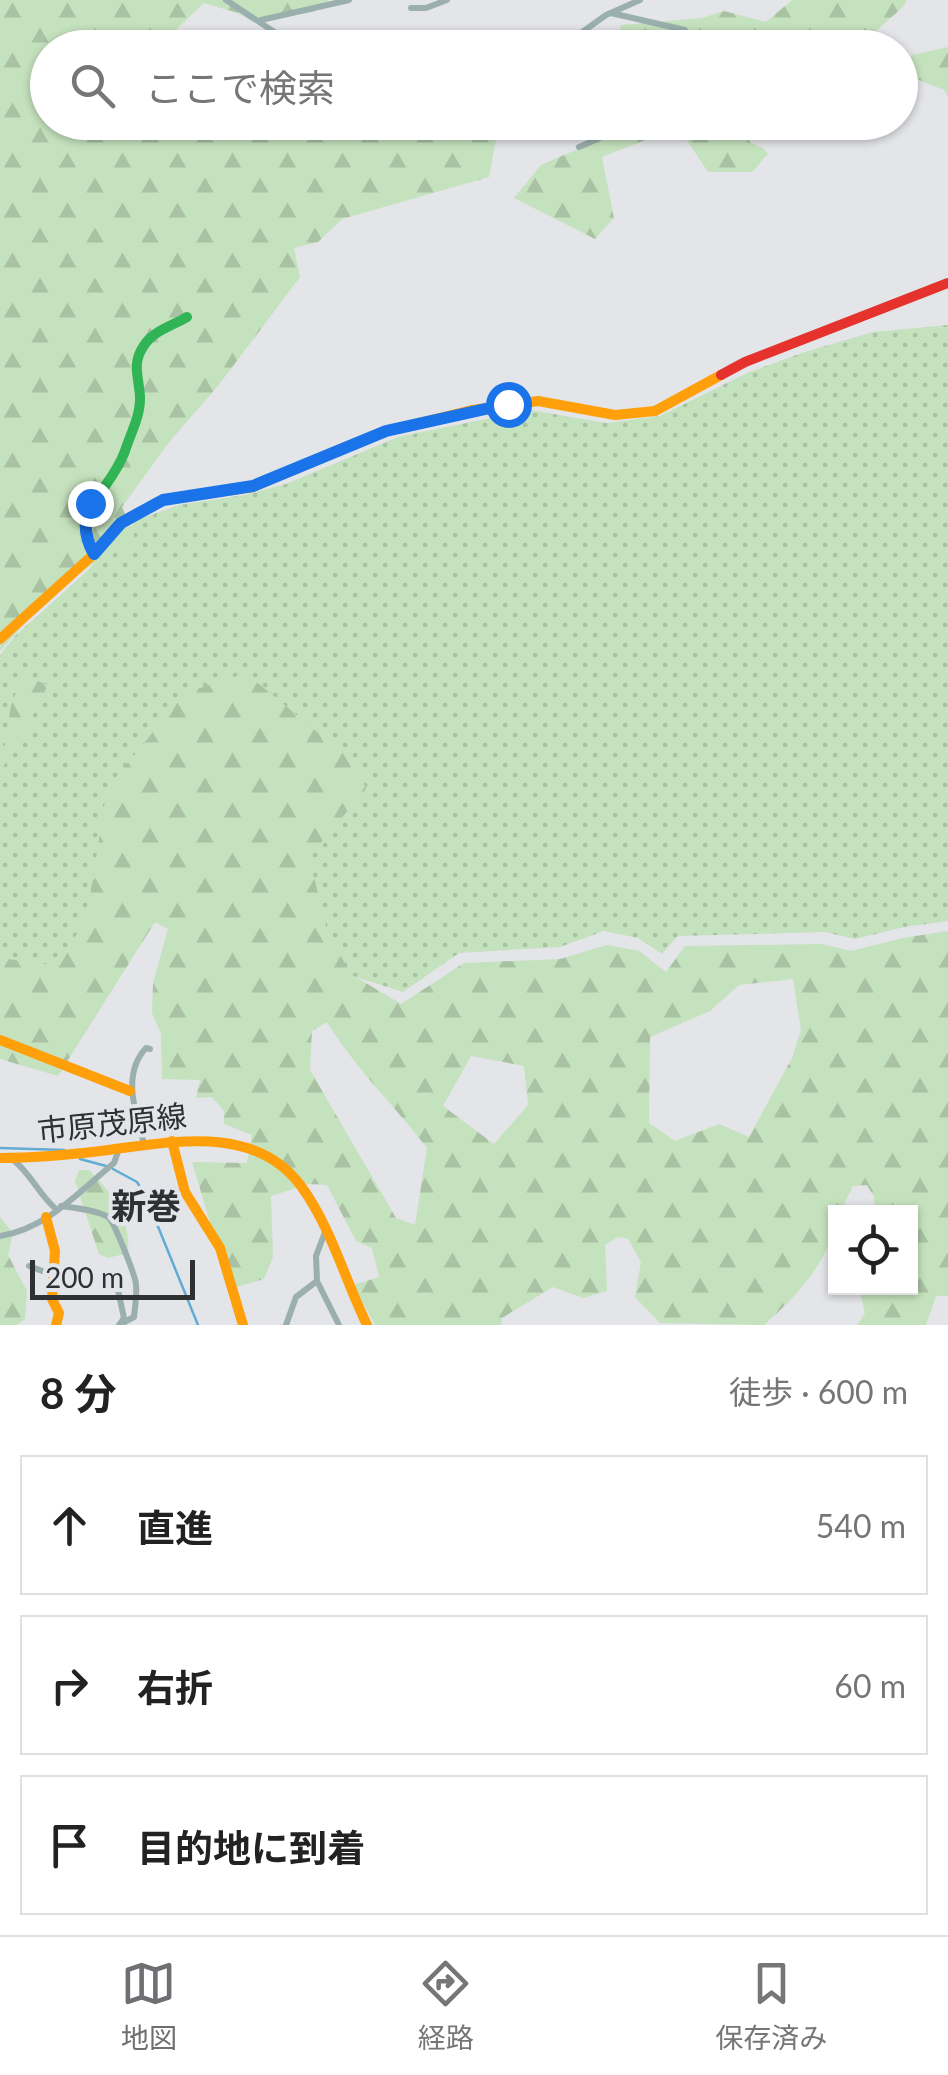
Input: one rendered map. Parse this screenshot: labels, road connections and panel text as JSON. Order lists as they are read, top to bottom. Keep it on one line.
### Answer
{"streets":{"street":["市原茂原線"]},"districts":["新巻"],"scale_bar":"200 m","page":{"search":"ここで検索","scale":"200 m","heading":["8 分","徒歩 · 600 m"],"list":[["直進","540 m"],["右折","60 m"],"目的地に到着"],"nav":["地図","経路","保存済み"]}}
